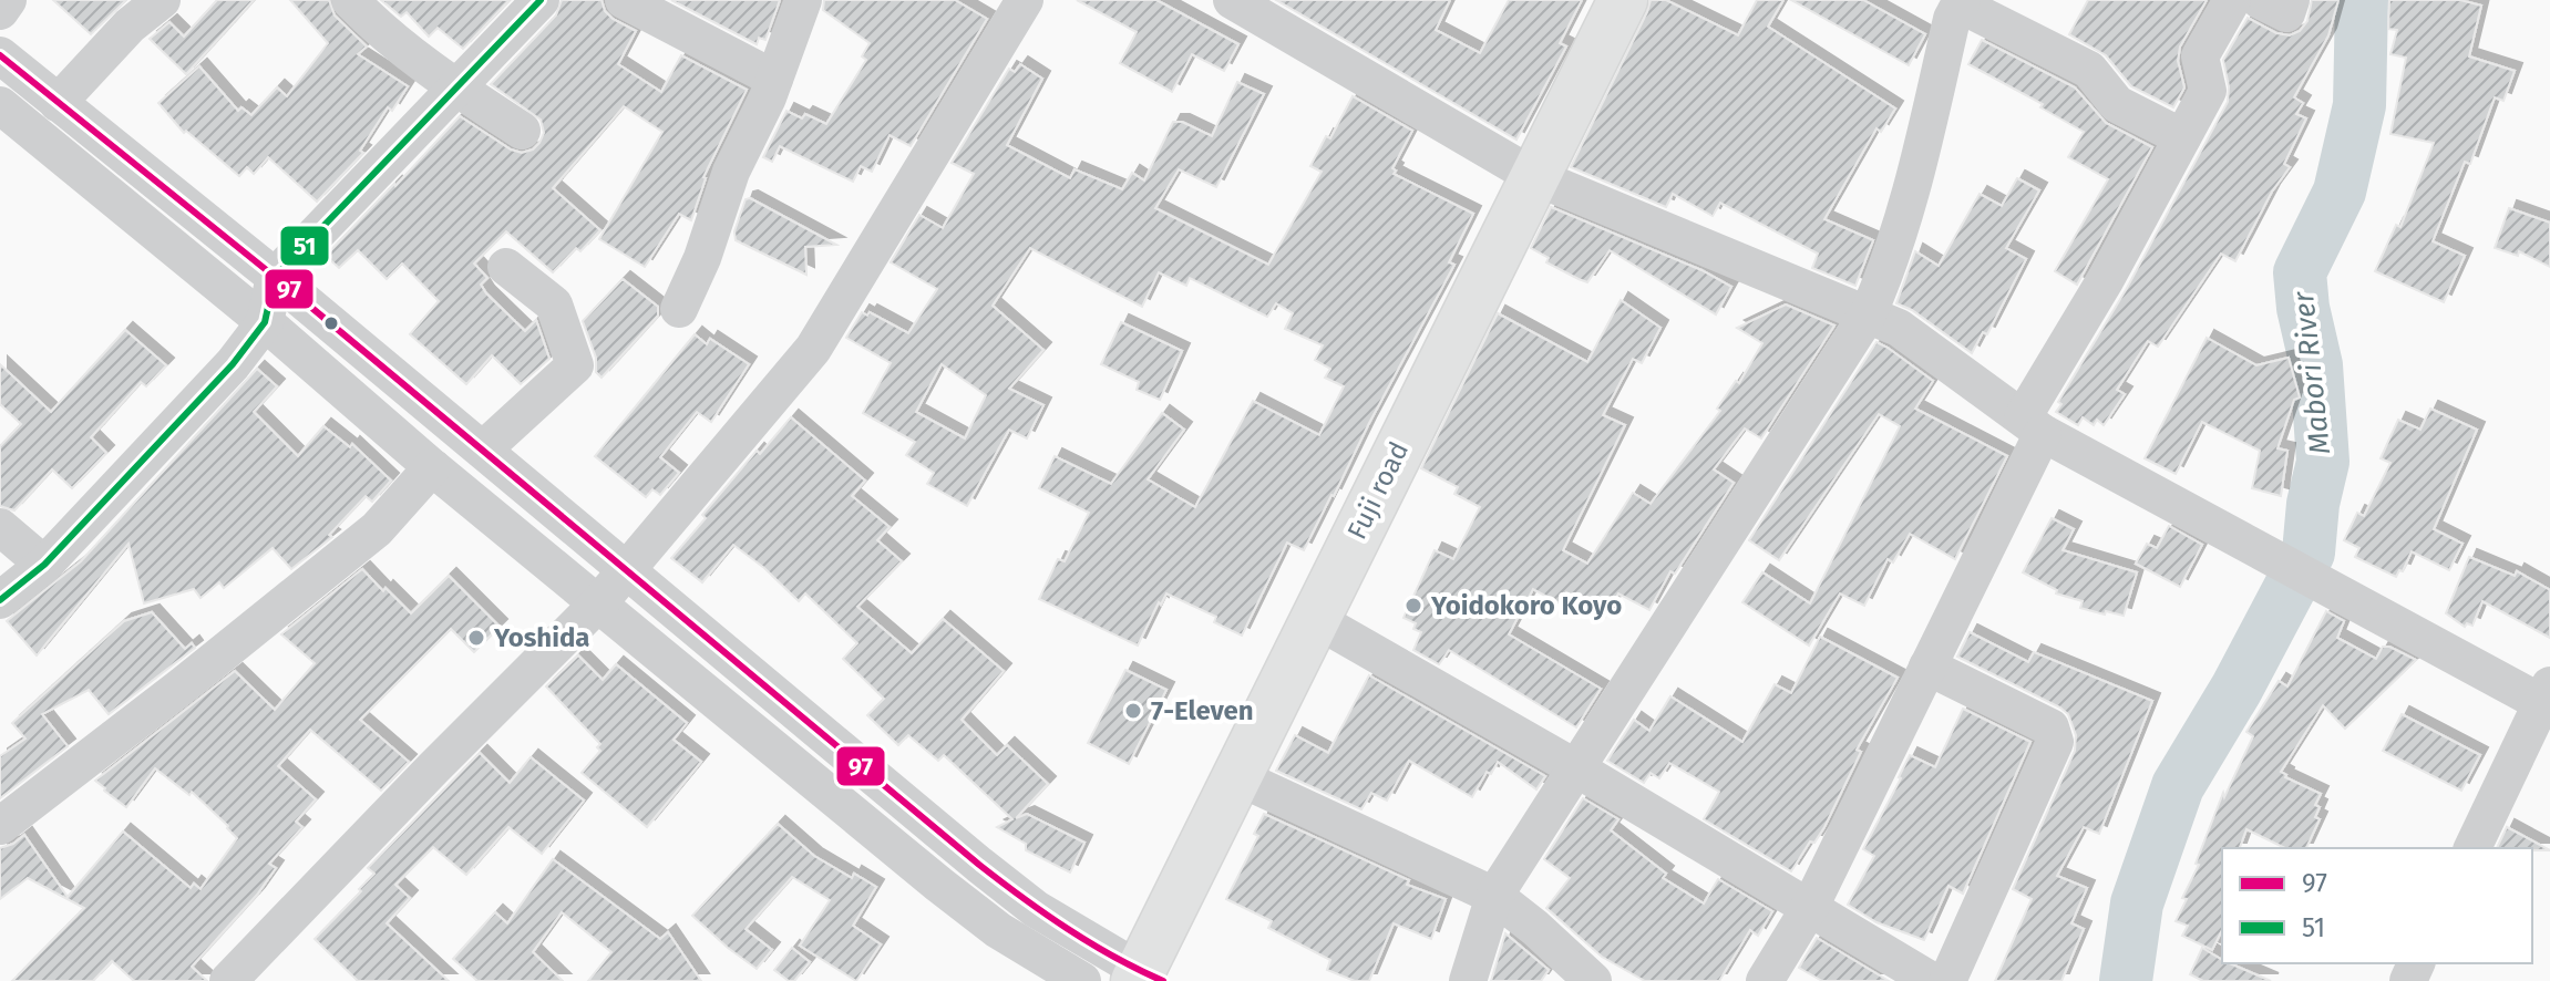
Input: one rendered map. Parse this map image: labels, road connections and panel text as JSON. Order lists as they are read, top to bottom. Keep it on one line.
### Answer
{"streets":{"highway":["Fuji road"]},"water":["Mabori River"],"places":["Yoidokoro Koyo","Yoshida","7-Eleven"],"lines":["transit line 51","transit line 97"],"legend":["97","51"]}
